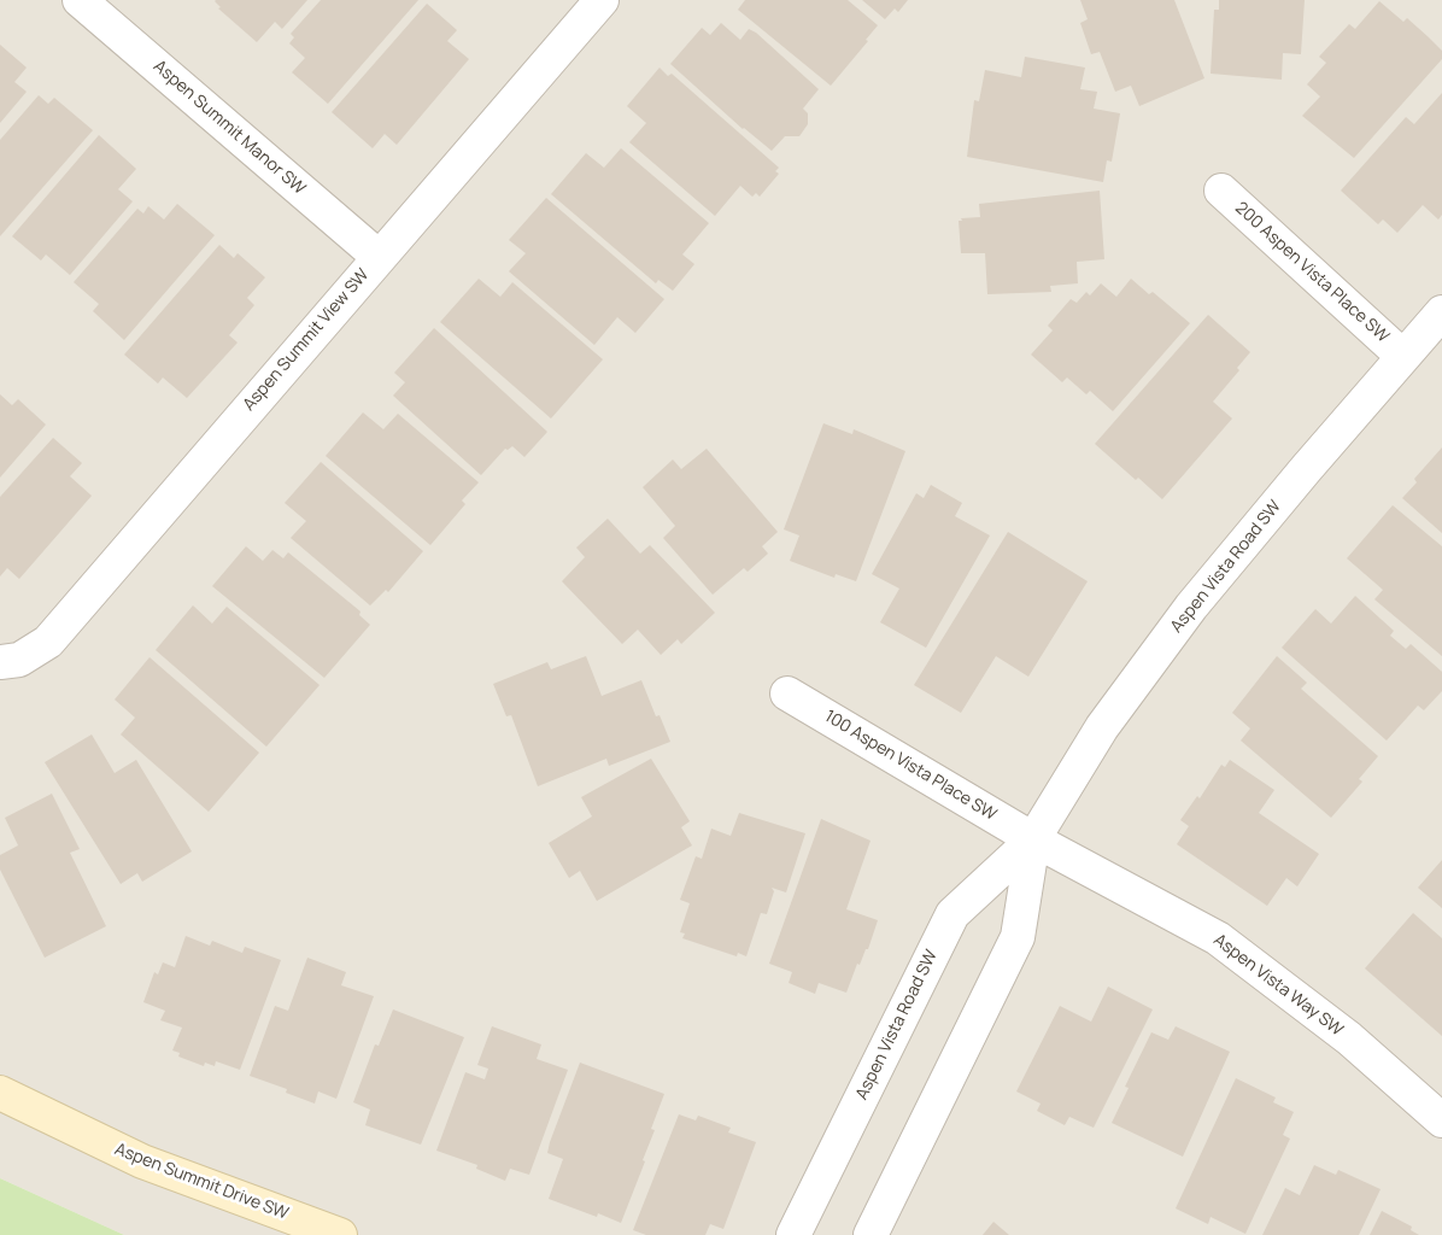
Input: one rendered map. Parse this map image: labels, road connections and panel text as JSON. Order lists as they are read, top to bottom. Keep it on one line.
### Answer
{"streets":{"street":["Aspen Summit Manor SW","200 Aspen Vista Place SW","Aspen Summit View SW","Aspen Vista Road SW","100 Aspen Vista Place SW","Aspen Vista Way SW","Aspen Summit Drive SW"]},"crossings":[["Aspen Summit Manor SW","Aspen Summit View SW"],["200 Aspen Vista Place SW","Aspen Vista Road SW"],["Aspen Vista Road SW","100 Aspen Vista Place SW"],["Aspen Vista Road SW","Aspen Vista Way SW"],["100 Aspen Vista Place SW","Aspen Vista Way SW"]]}
